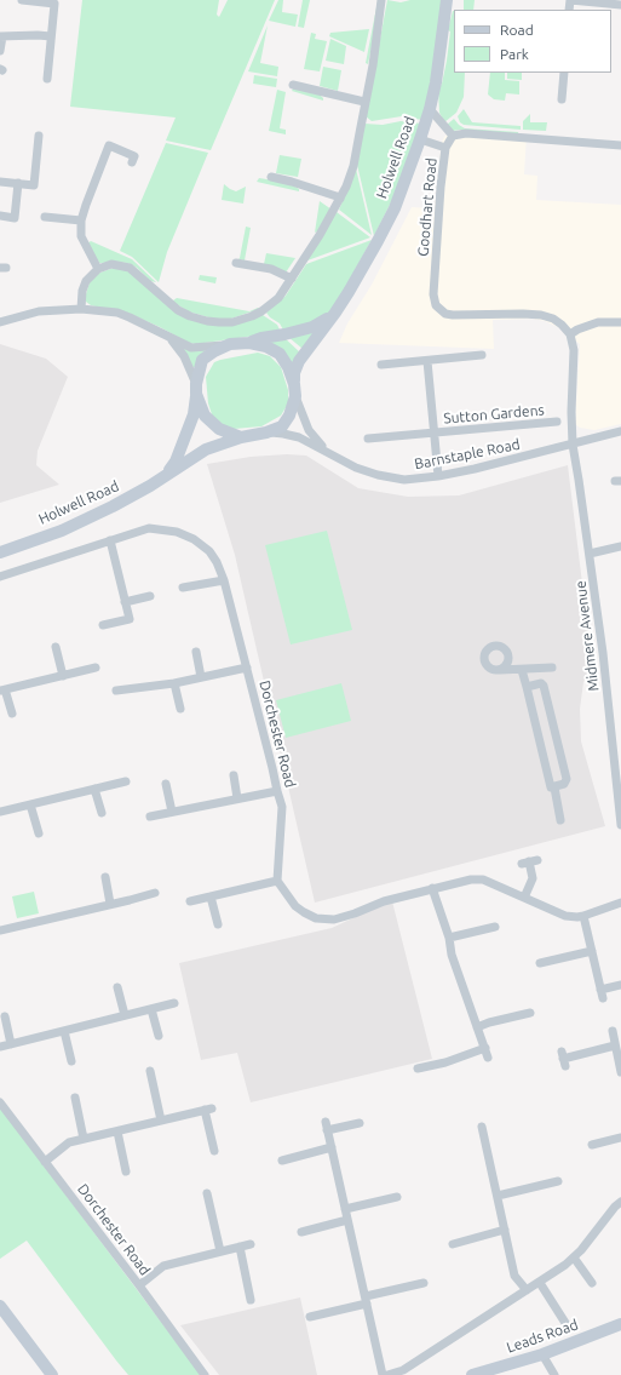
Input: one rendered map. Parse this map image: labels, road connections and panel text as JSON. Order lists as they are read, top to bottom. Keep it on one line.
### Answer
{"streets":{"street":["Holwell Road","Goodhart Road","Sutton Gardens","Barnstaple Road","Midmere Avenue","Dorchester Road","Leads Road"]},"crossings":[["Holwell Road","Barnstaple Road"],["Sutton Gardens","Barnstaple Road"],["Barnstaple Road","Midmere Avenue"]],"legend":["Road","Park"]}
